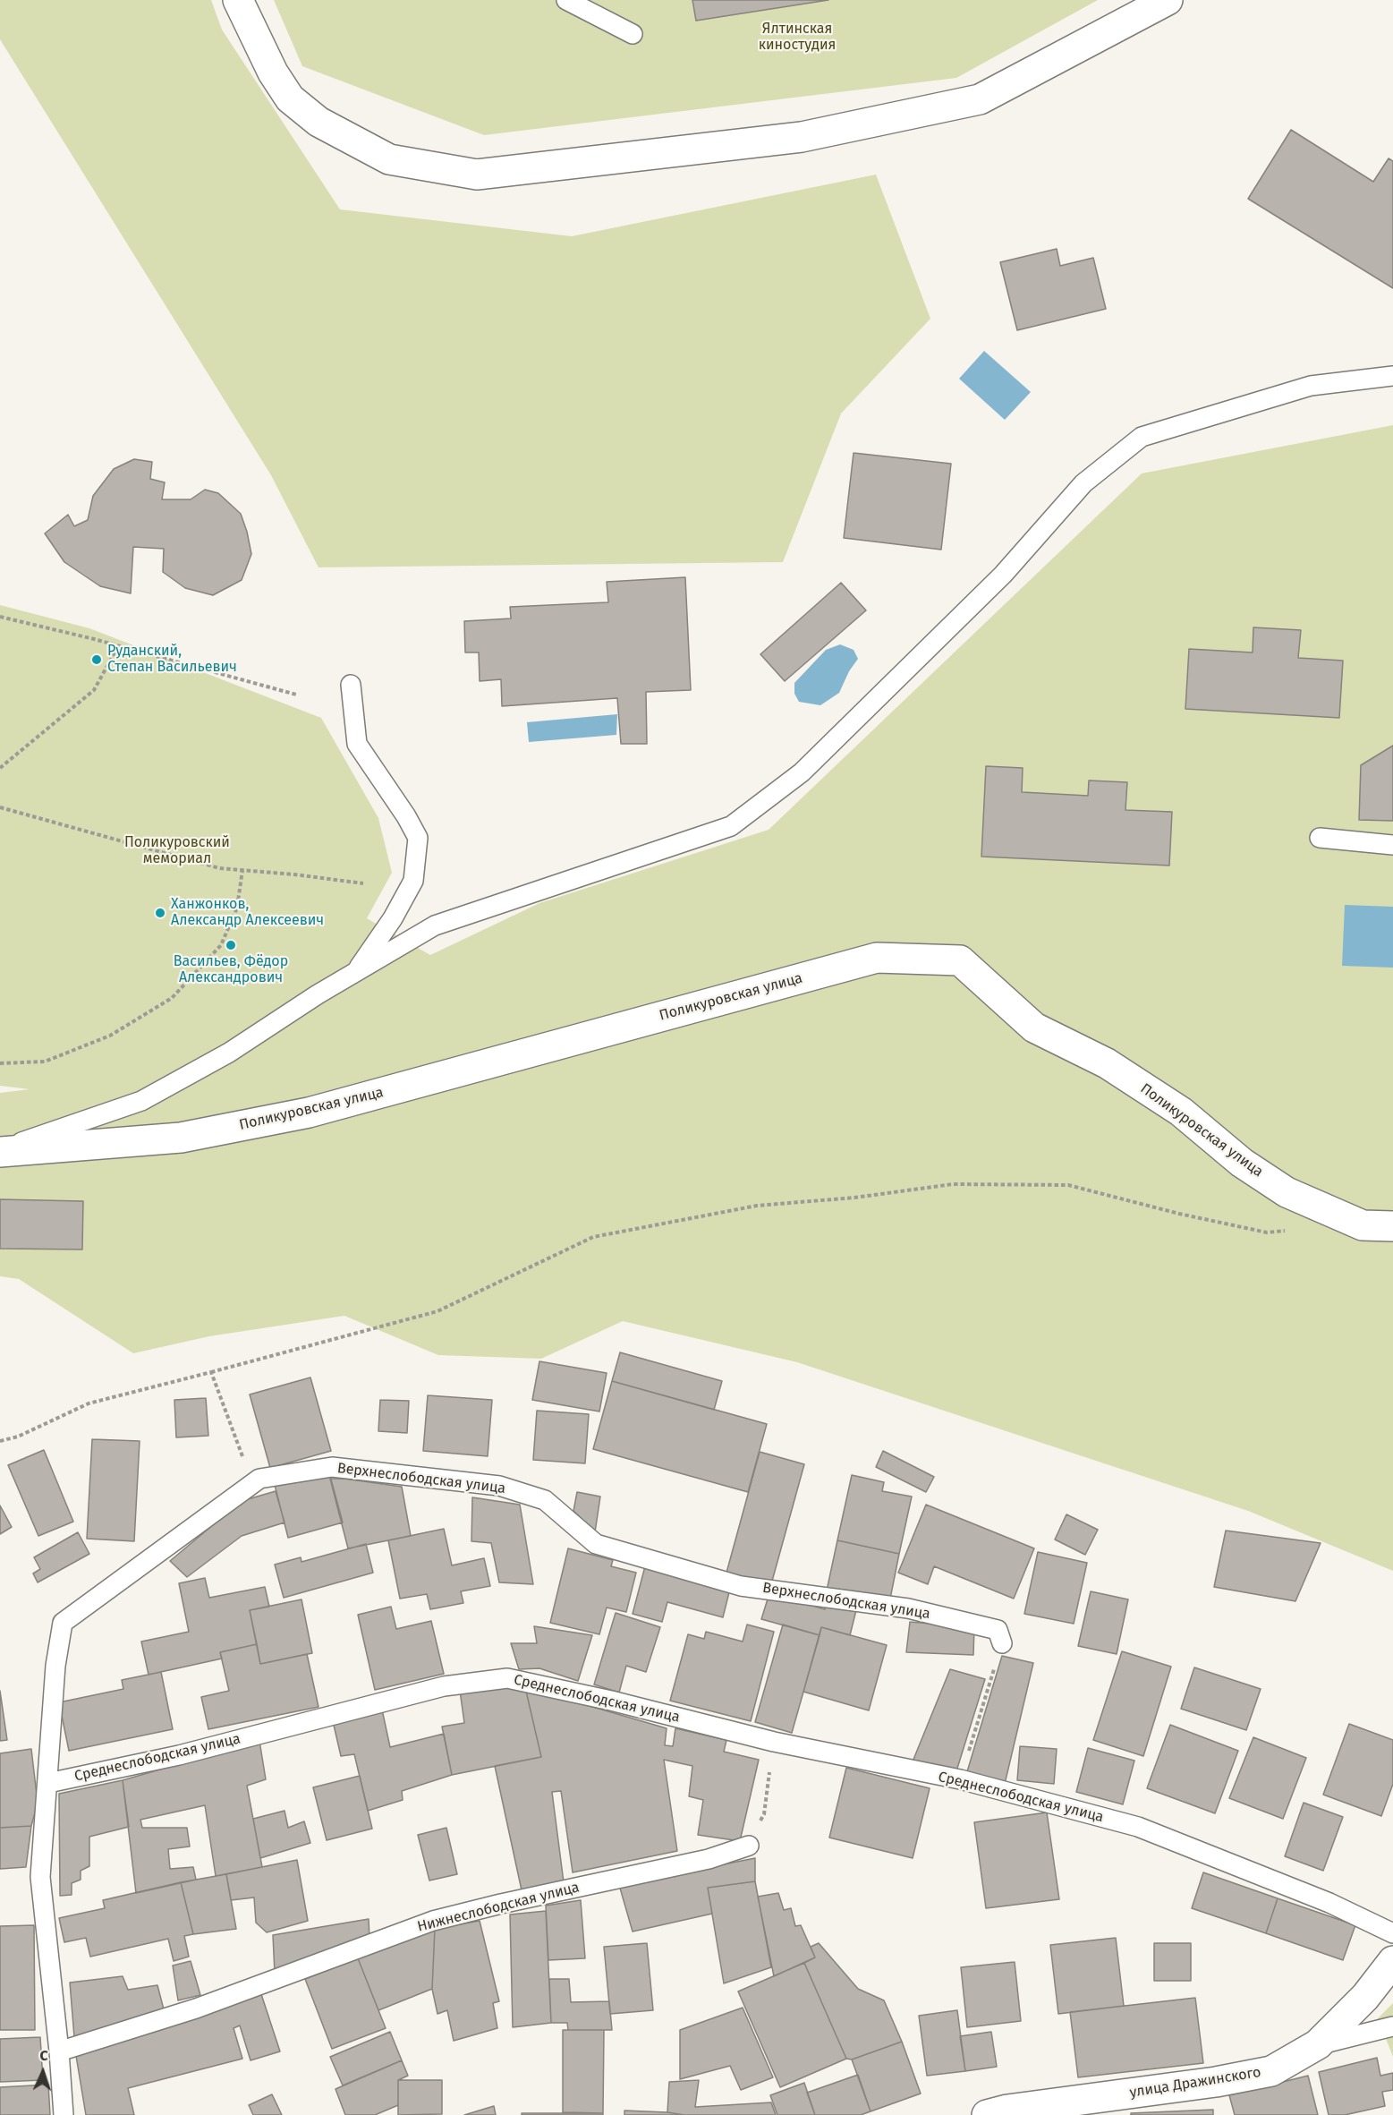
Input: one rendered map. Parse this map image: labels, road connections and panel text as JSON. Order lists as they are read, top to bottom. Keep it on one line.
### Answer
{"streets":{"street":["Поликуровская улица","улица Дражинского"],"lane":["Верхнеслободская улица","Среднеслободская улица","Нижнеслободская улица"]},"crossings":[["Верхнеслободская улица","Среднеслободская улица"]],"parks":["Ялтинская киностудия","Поликуровский мемориал"],"places":["Руданский, Степан Васильевич","Ханжонков, Александр Алексеевич","Васильев, Фёдор Александрович"],"north":"top"}
